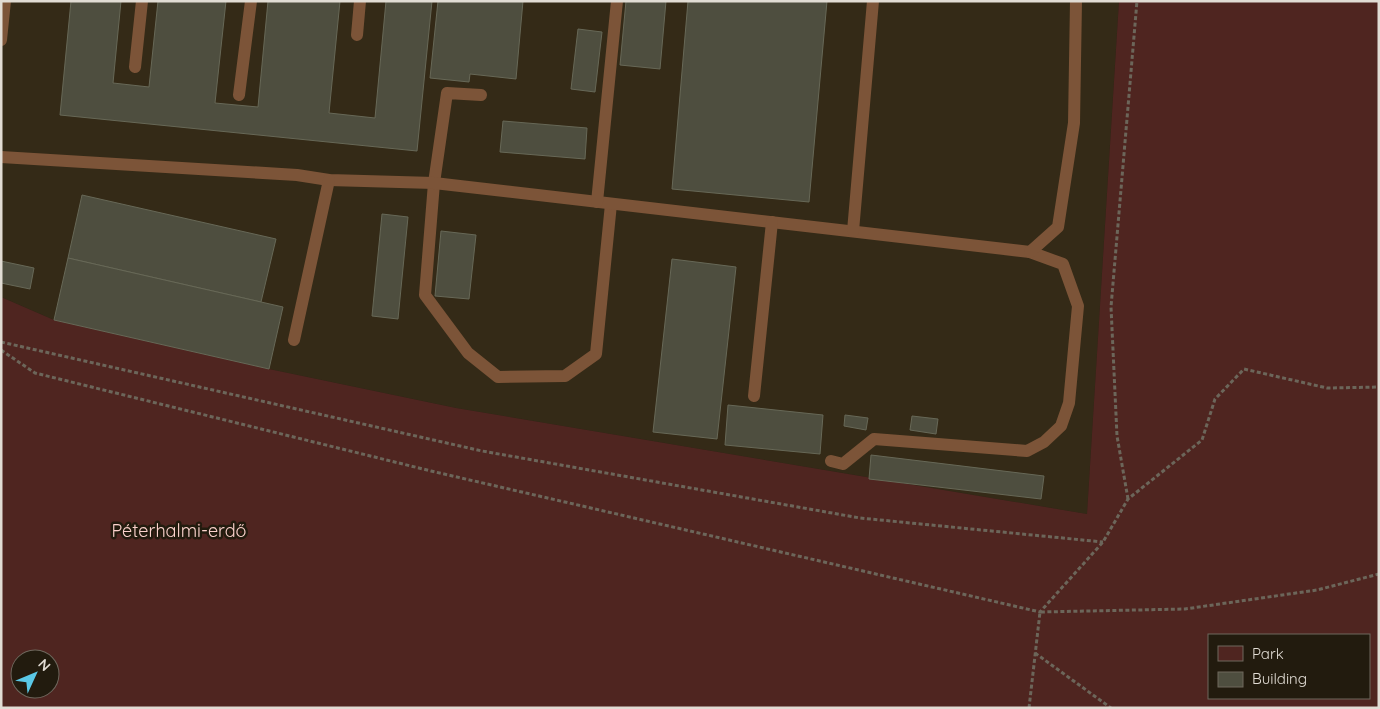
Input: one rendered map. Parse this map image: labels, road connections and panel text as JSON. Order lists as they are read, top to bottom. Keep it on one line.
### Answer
{"parks":["Péterhalmi-erdő"],"legend":["Park","Building"],"north":"top right"}
